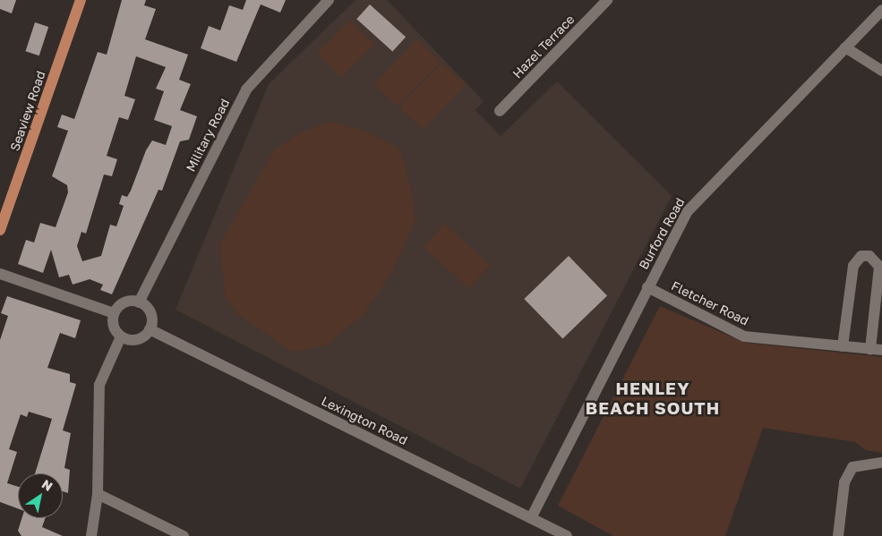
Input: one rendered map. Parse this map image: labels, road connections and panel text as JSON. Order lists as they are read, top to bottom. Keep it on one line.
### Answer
{"streets":{"main road":["Seaview Road"],"street":["Hazel Terrace","Military Road","Burford Road","Fletcher Road","Lexington Road"]},"crossings":[["Military Road","Lexington Road"],["Burford Road","Fletcher Road"],["Burford Road","Lexington Road"]],"districts":["HENLEY BEACH SOUTH"],"north":"top right"}
